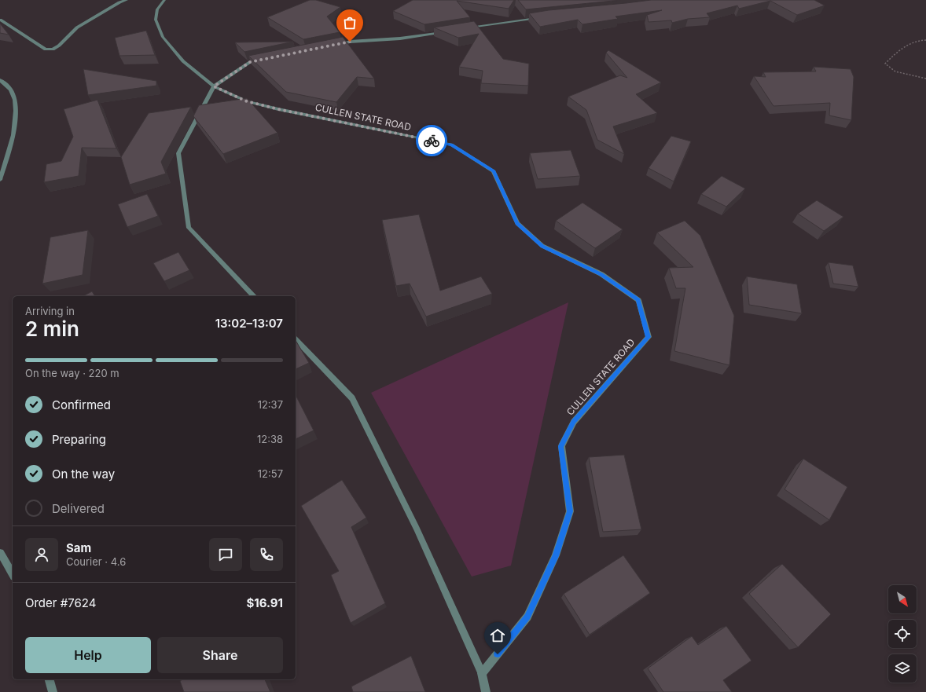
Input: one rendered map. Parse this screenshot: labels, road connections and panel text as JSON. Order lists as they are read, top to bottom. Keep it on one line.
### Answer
{"streets":{"street":["CULLEN STATE ROAD"]},"north":"bottom right","page":{"heading":["2 min","Arriving in","13:02–13:07"],"panel":["Sam","Courier · 4.6","Order #7624","$16.91"],"bar":"On the way · 220 m","list":[["Confirmed","12:37"],["Preparing","12:38"],["On the way","12:57"],"Delivered"],"buttons":["Help","Share"]}}
